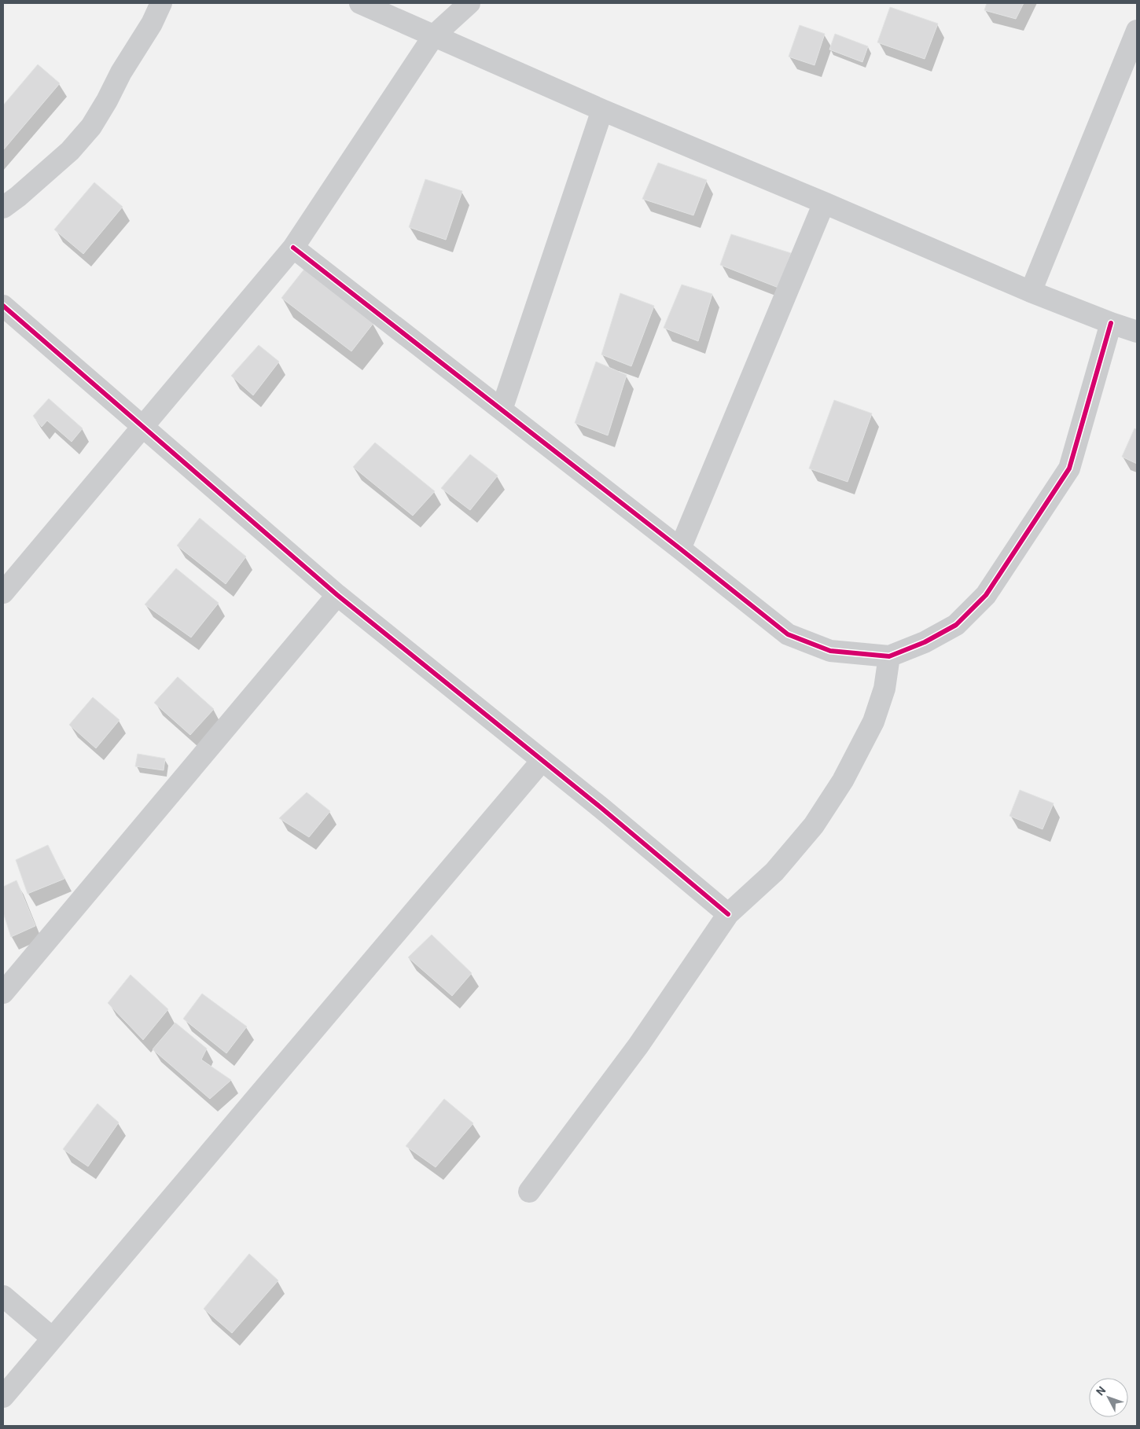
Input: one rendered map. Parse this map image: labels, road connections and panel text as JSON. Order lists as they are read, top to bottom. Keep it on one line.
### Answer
{"north":"top left"}
